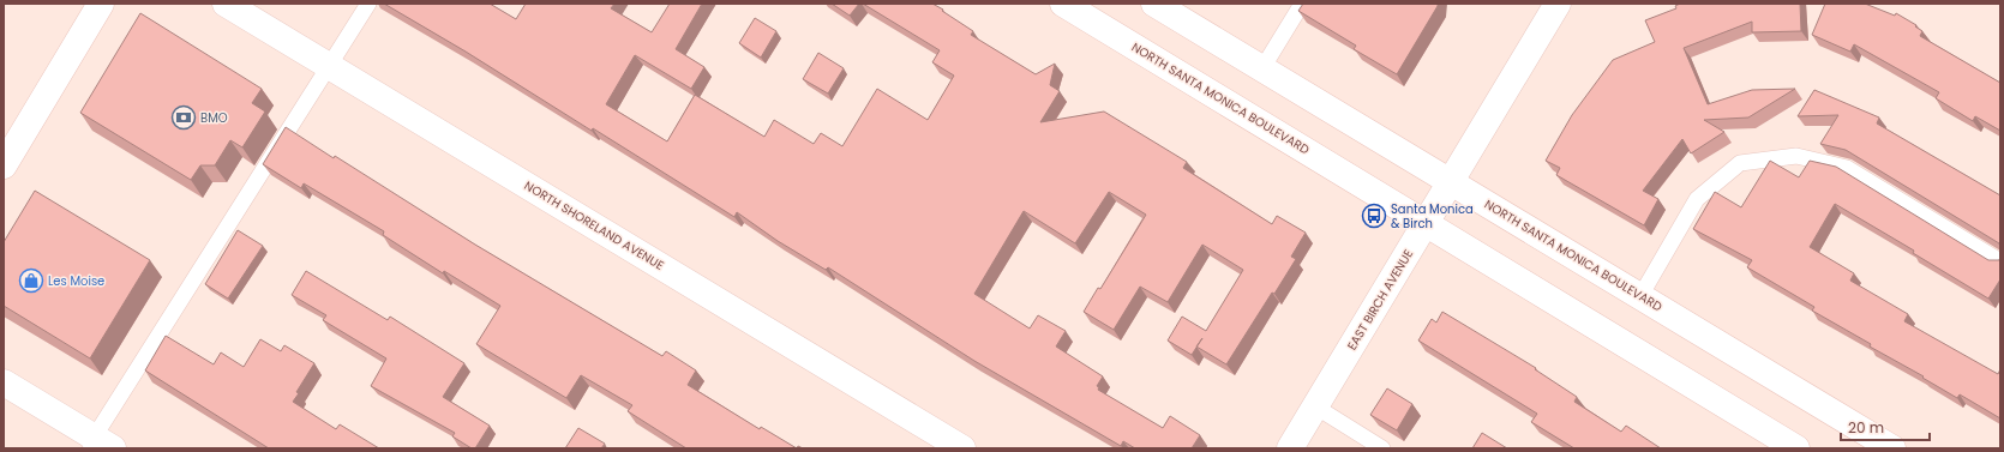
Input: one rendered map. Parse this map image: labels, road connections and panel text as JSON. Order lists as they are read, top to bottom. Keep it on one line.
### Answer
{"streets":{"street":["NORTH SANTA MONICA BOULEVARD","NORTH SHORELAND AVENUE","EAST BIRCH AVENUE"]},"crossings":[["NORTH SANTA MONICA BOULEVARD","EAST BIRCH AVENUE"]],"places":{"bank":["BMO"],"bus stop":["Santa Monica & Birch"],"shop":["Les Moise"]},"scale_bar":"20 m"}
